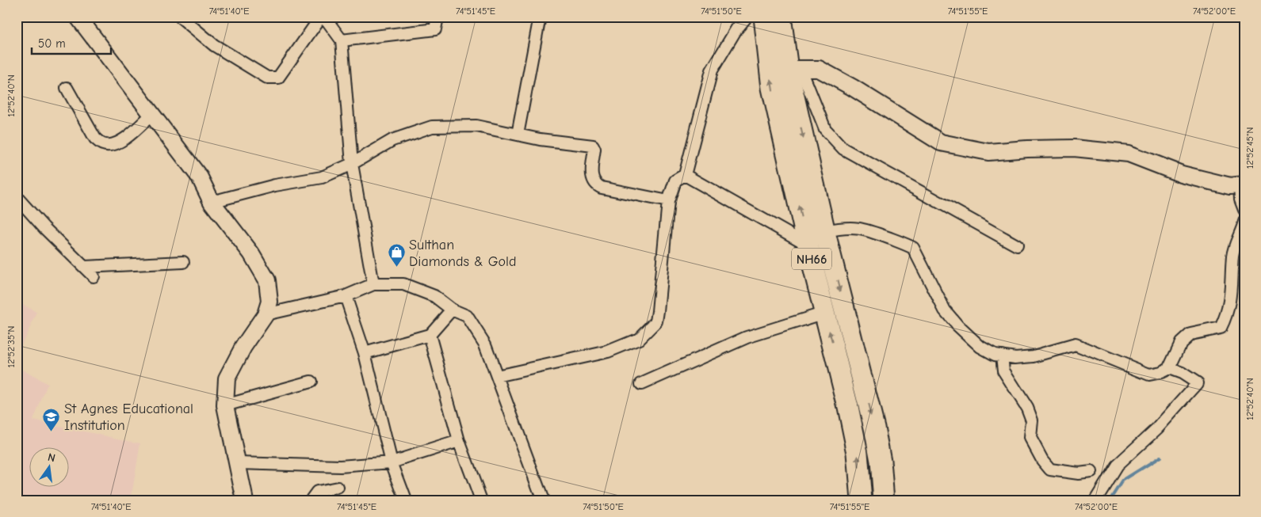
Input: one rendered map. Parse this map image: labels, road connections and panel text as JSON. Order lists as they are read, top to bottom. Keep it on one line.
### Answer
{"streets":{"highway":["NH66"]},"places":{"shop":["Sulthan Diamonds & Gold"],"school or university":["St Agnes Educational Institution"]},"scale_bar":"50 m","north":"top","coordinates":["74°51'40\"E","74°51'45\"E","74°51'50\"E","74°51'55\"E","74°52'00\"E","12°52'40\"N","12°52'45\"N","12°52'35\"N"]}
